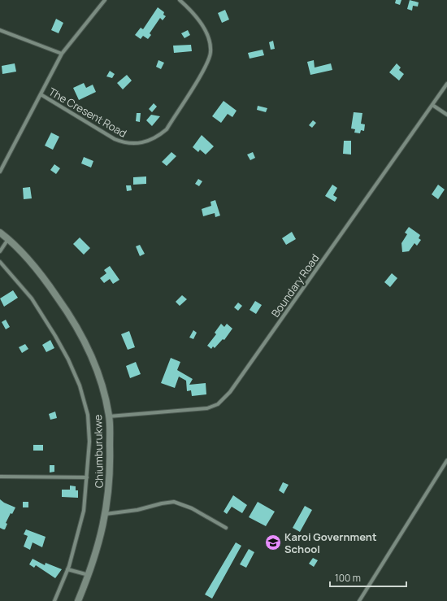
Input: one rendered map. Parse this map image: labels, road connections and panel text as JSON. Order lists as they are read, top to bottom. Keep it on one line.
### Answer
{"streets":{"street":["The Cresent Road","Boundary Road","Chiumburukwe"]},"crossings":[["Boundary Road","Chiumburukwe"]],"places":{"school or university":["Karoi Government School"]},"scale_bar":"100 m"}
